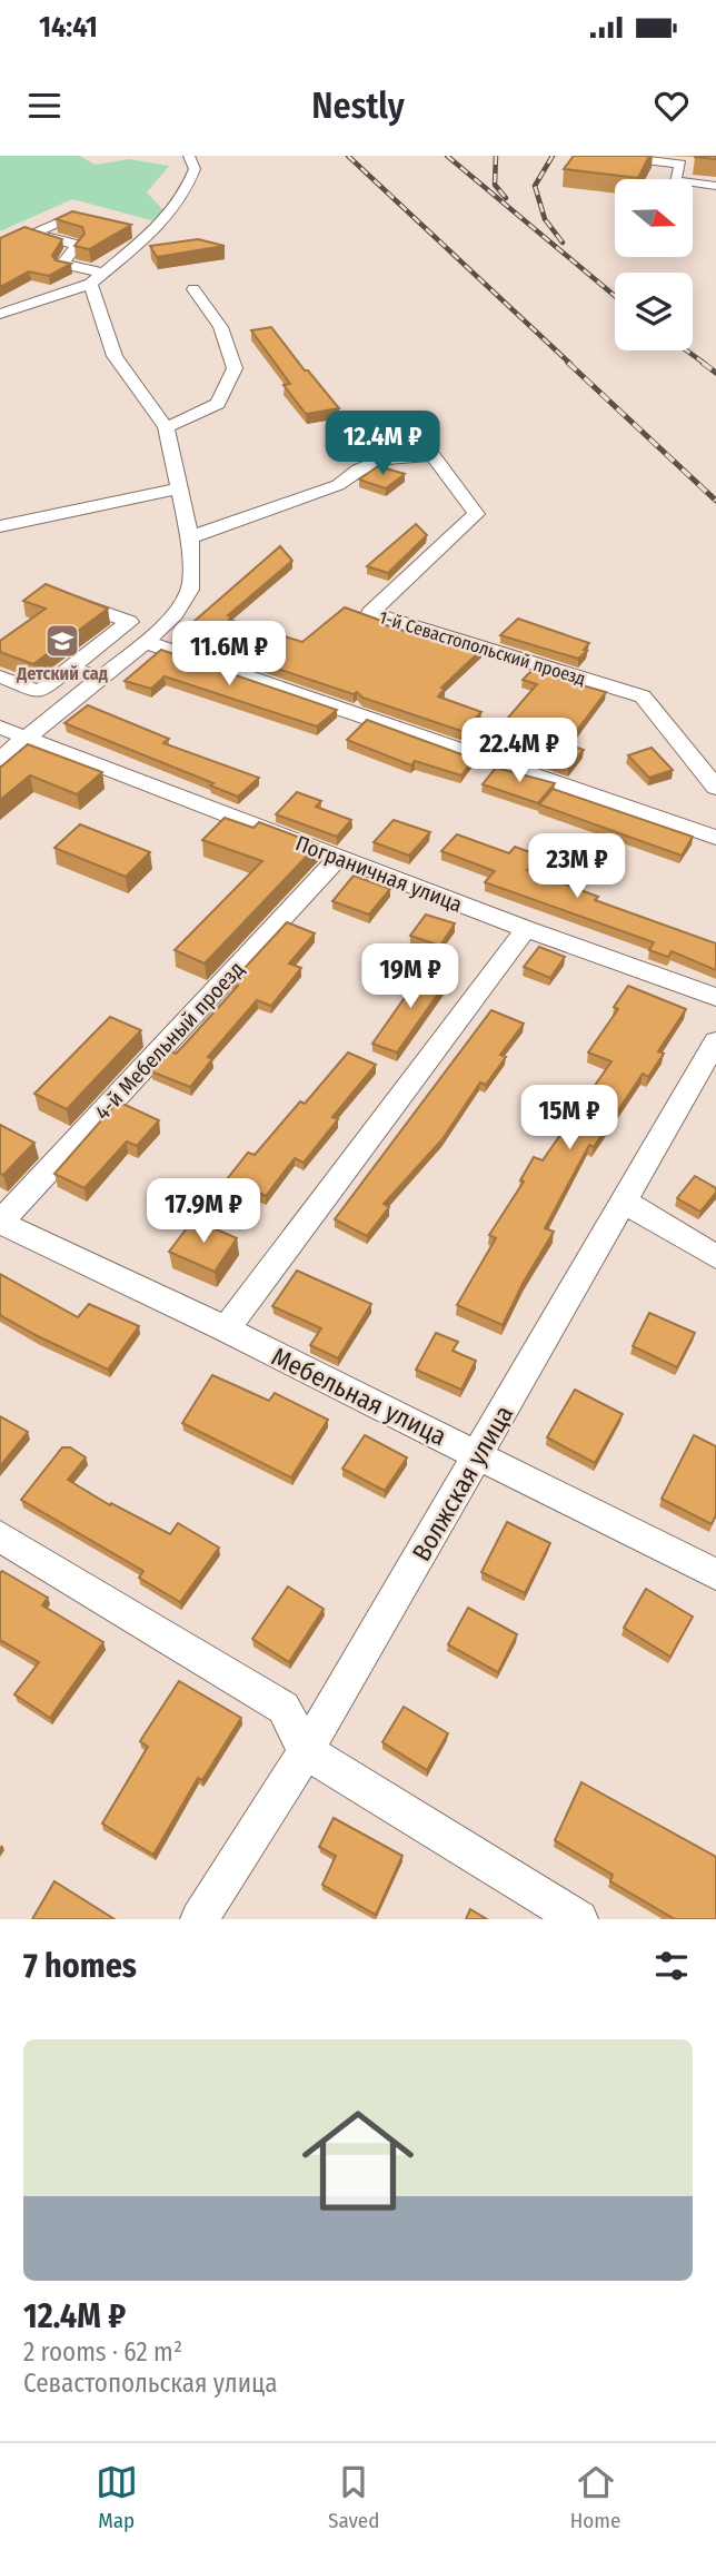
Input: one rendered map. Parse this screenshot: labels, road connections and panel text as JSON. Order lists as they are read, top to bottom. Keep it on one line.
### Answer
{"streets":{"street":["1-й Севастопольский проезд","Пограничная улица","4-й Мебельный проезд","Мебельная улица","Волжская улица"]},"crossings":[["Пограничная улица","4-й Мебельный проезд"],["4-й Мебельный проезд","Мебельная улица"],["Мебельная улица","Волжская улица"]],"places":{"school or university":["Детский сад"]},"north":"right","page":{"status":"14:41","header":"Nestly","price":["12.4M ₽","11.6M ₽","22.4M ₽","23M ₽","19M ₽","15M ₽","17.9M ₽"],"heading":"7 homes","list":[{"name":"12.4M ₽","note":"2 rooms · 62 m² · Севастопольская улица"}],"tabs":["Map","Saved","Home"]}}
